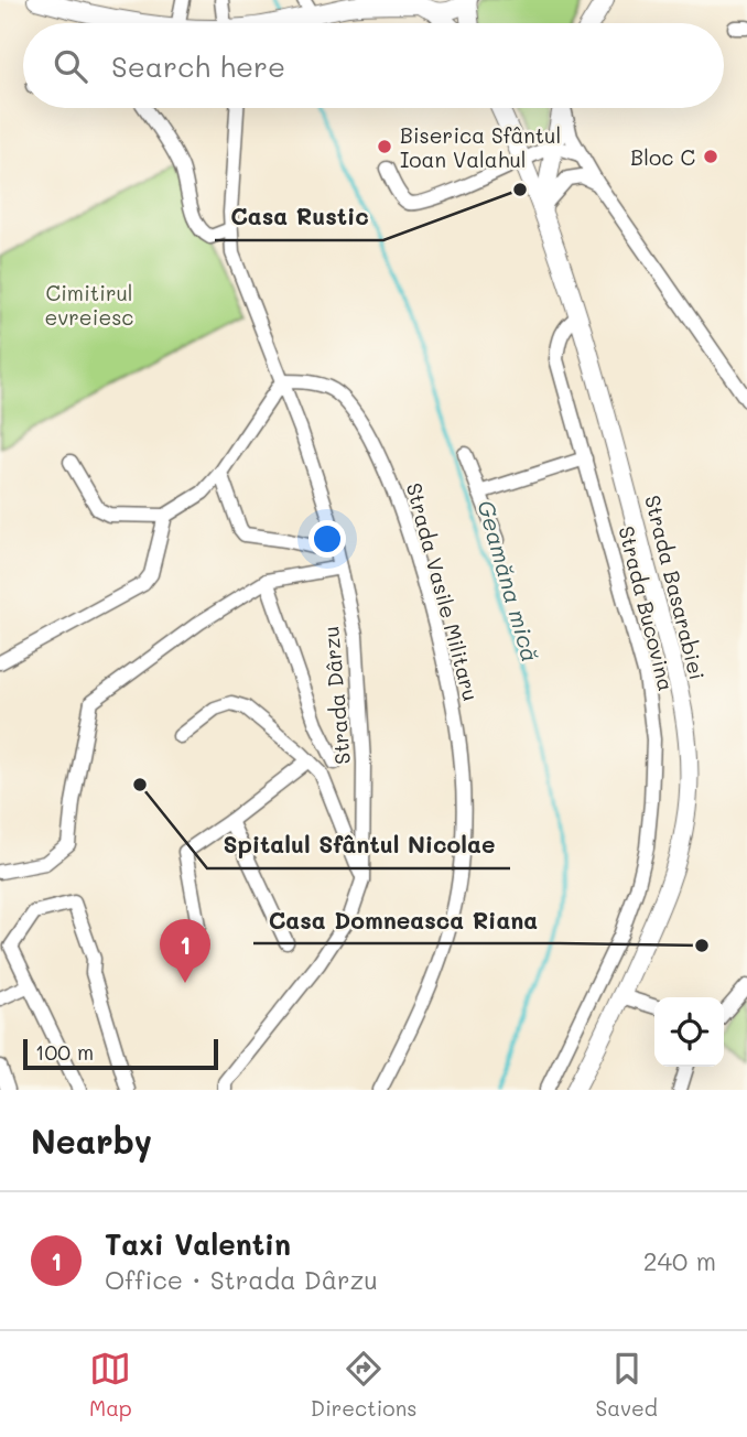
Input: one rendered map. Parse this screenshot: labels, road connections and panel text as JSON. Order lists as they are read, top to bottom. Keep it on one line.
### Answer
{"streets":{"main road":["Strada Basarabiei"],"street":["Strada Vasile Militaru","Strada Bucovina","Strada Dârzu"]},"crossings":[["Strada Basarabiei","Strada Bucovina"],["Strada Vasile Militaru","Strada Dârzu"]],"water":["Geamăna mică"],"parks":["Cimitirul evreiesc"],"places":["Biserica Sfântul Ioan Valahul","Bloc C","Casa Rustic","Spitalul Sfântul Nicolae","Casa Domneasca Riana"],"scale_bar":"100 m","page":{"search":"Search here","pins":"1","scale":"100 m","heading":"Nearby","list":[{"mark":"1","name":"Taxi Valentin","note":"Office · Strada Dârzu","value":"240 m"}],"nav":["Map","Directions","Saved"]}}
